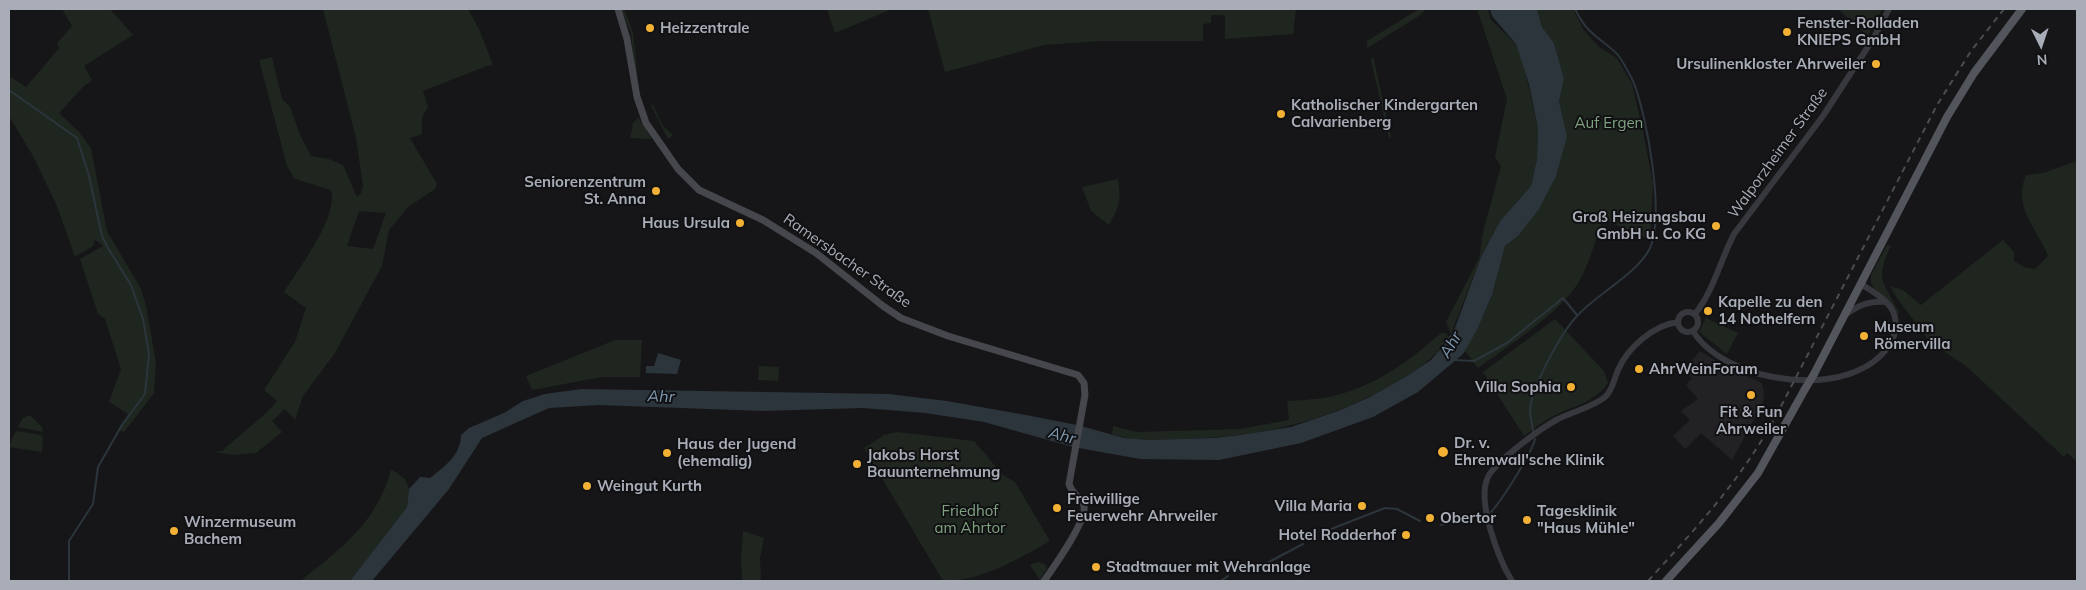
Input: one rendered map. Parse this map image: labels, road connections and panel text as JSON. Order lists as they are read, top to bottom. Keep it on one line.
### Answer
{"streets":{"main road":["Ramersbacher Straße"],"street":["Walporzheimer Straße"]},"water":["Ahr"],"parks":["Auf Ergen","Friedhof am Ahrtor"],"places":["Heizzentrale","Fenster-Rolladen KNIEPS GmbH","Ursulinenkloster Ahrweiler","Katholischer Kindergarten Calvarienberg","Seniorenzentrum St. Anna","Haus Ursula","Groß Heizungsbau GmbH u. Co KG","Kapelle zu den 14 Nothelfern","Museum Römervilla","AhrWeinForum","Villa Sophia","Fit & Fun Ahrweiler","Dr. v. Ehrenwall'sche Klinik","Haus der Jugend (ehemalig)","Jakobs Horst Bauunternehmung","Weingut Kurth","Villa Maria","Freiwillige Feuerwehr Ahrweiler","Obertor","Tagesklinik \"Haus Mühle\"","Winzermuseum Bachem","Hotel Rodderhof","Stadtmauer mit Wehranlage"],"north":"bottom"}
